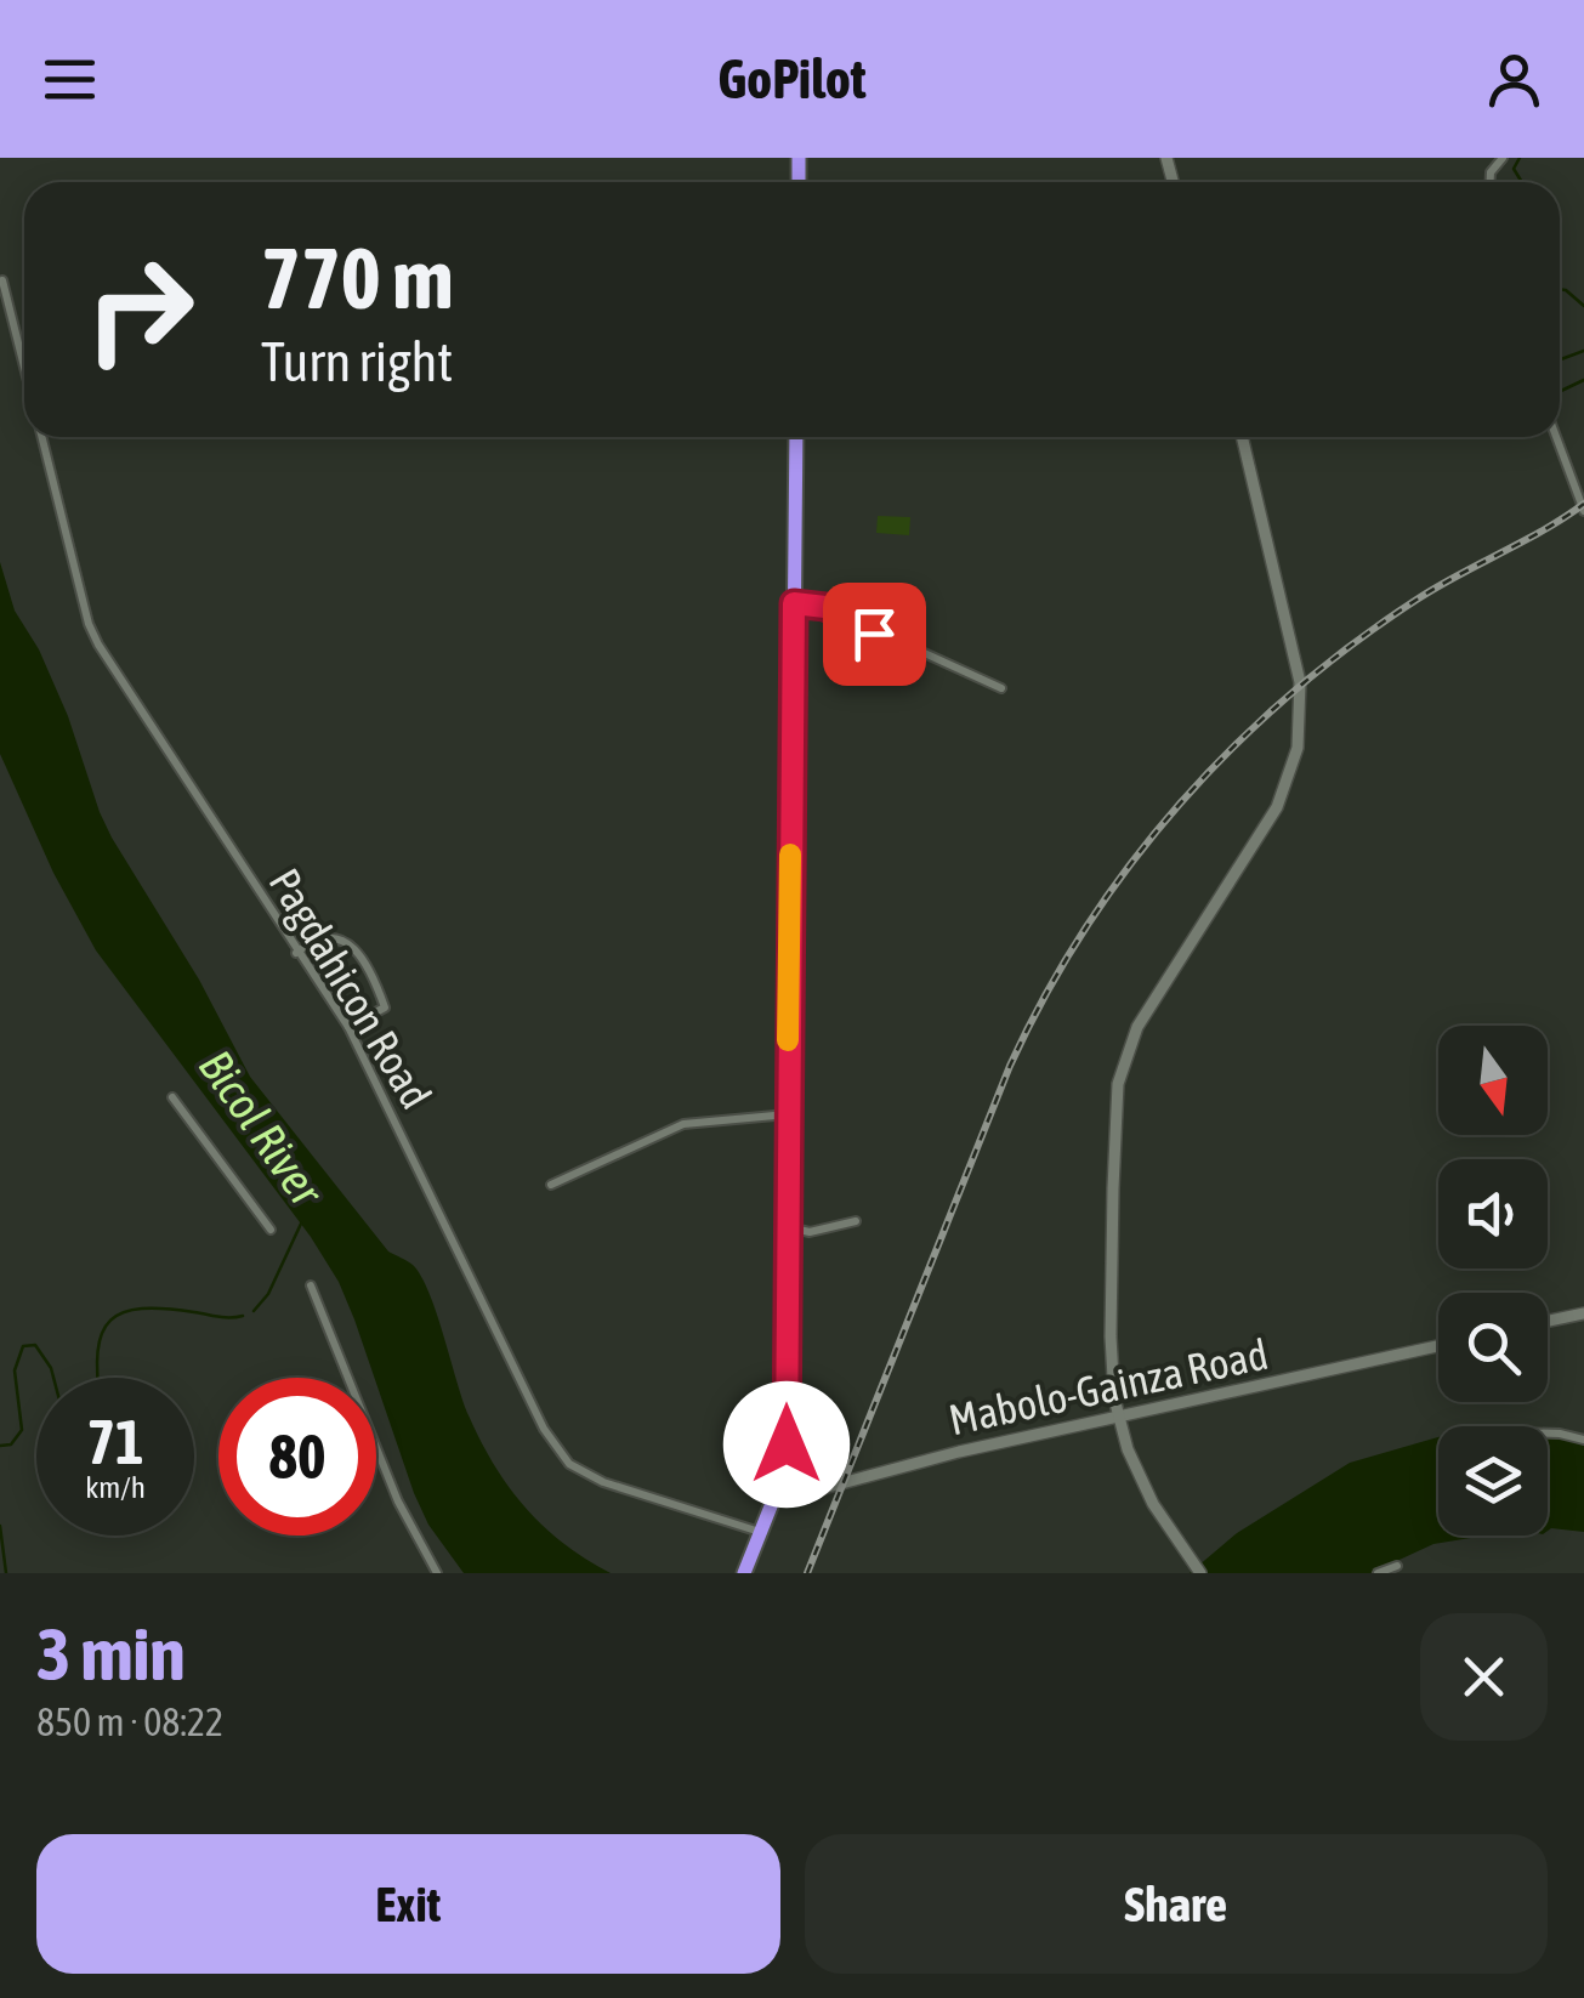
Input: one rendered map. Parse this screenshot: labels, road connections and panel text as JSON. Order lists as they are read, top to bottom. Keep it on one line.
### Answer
{"streets":{"main road":["Mabolo-Gainza Road"],"street":["Pagdahicon Road"]},"water":["Bicol River"],"north":"bottom","page":{"header":"GoPilot","turn":["770 m","Turn right"],"speed":"71 km/h","limit":"80","heading":["3 min","850 m · 08:22"],"buttons":["Exit","Share"]}}
